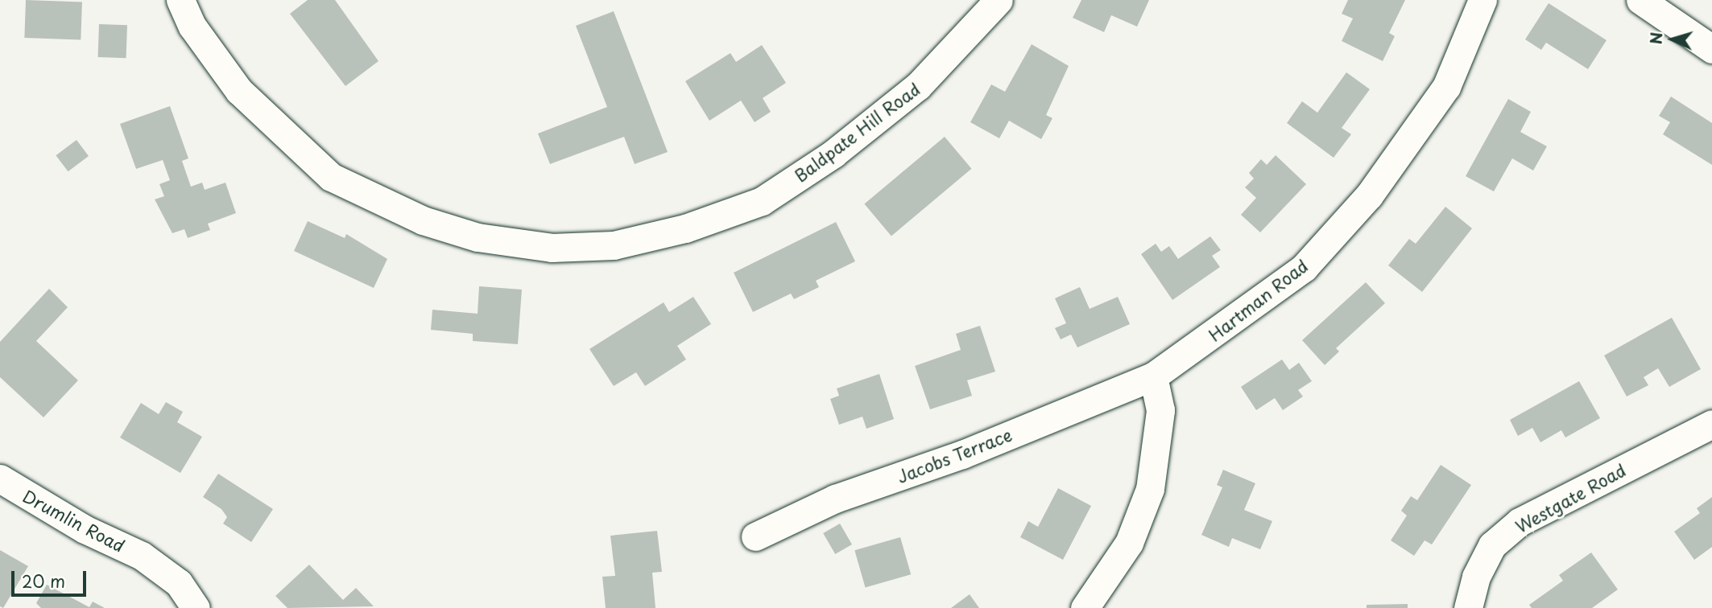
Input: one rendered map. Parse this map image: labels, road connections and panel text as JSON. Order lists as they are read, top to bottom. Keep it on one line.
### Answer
{"streets":{"street":["Baldpate Hill Road","Hartman Road","Jacobs Terrace","Westgate Road","Drumlin Road"]},"crossings":[["Hartman Road","Jacobs Terrace"]],"scale_bar":"20 m","north":"left"}
